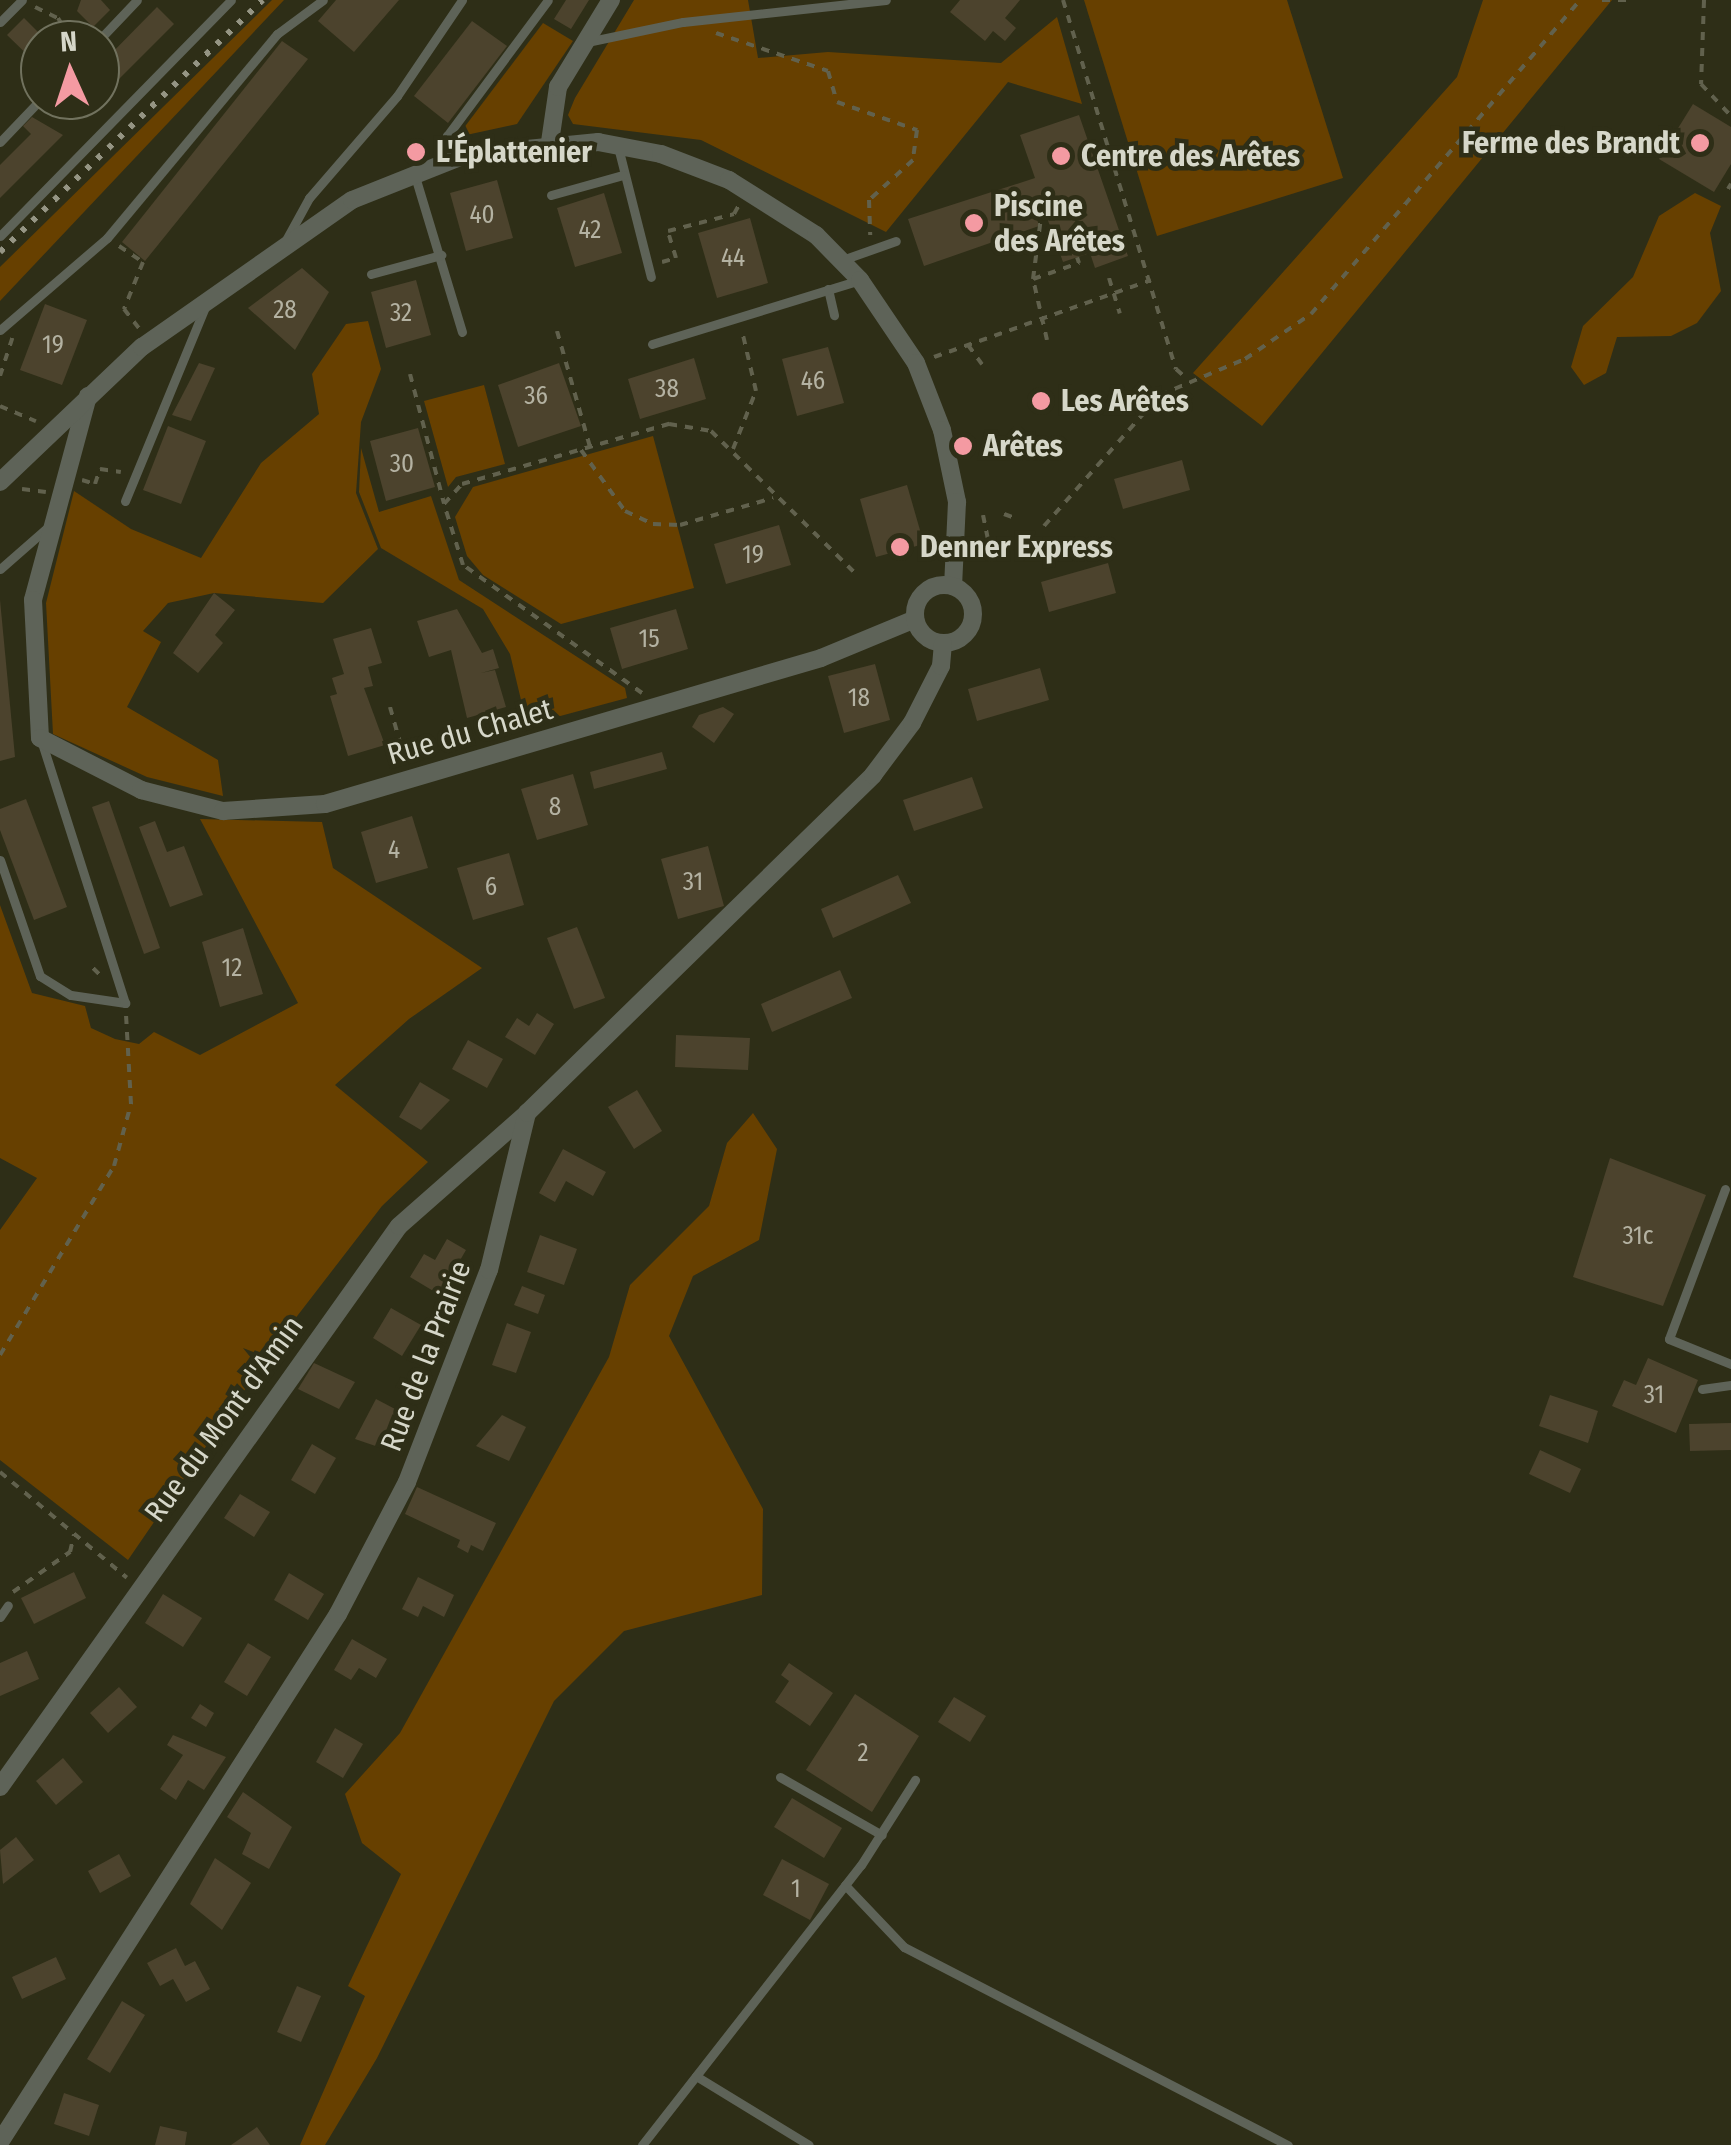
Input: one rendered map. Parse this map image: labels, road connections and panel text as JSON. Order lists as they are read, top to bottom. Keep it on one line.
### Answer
{"streets":{"street":["Rue du Chalet","Rue de la Prairie","Rue du Mont d'Amin"]},"crossings":[["Rue de la Prairie","Rue du Mont d'Amin"]],"places":["Ferme des Brandt","L'Éplattenier","Centre des Arêtes","Piscine des Arêtes","Les Arêtes","Arêtes","Denner Express"],"house_numbers":["40","42","44","28","32","19","46","38","36","30","19","15","18","8","4","31","6","12","31c","31","2","1"],"north":"top"}
